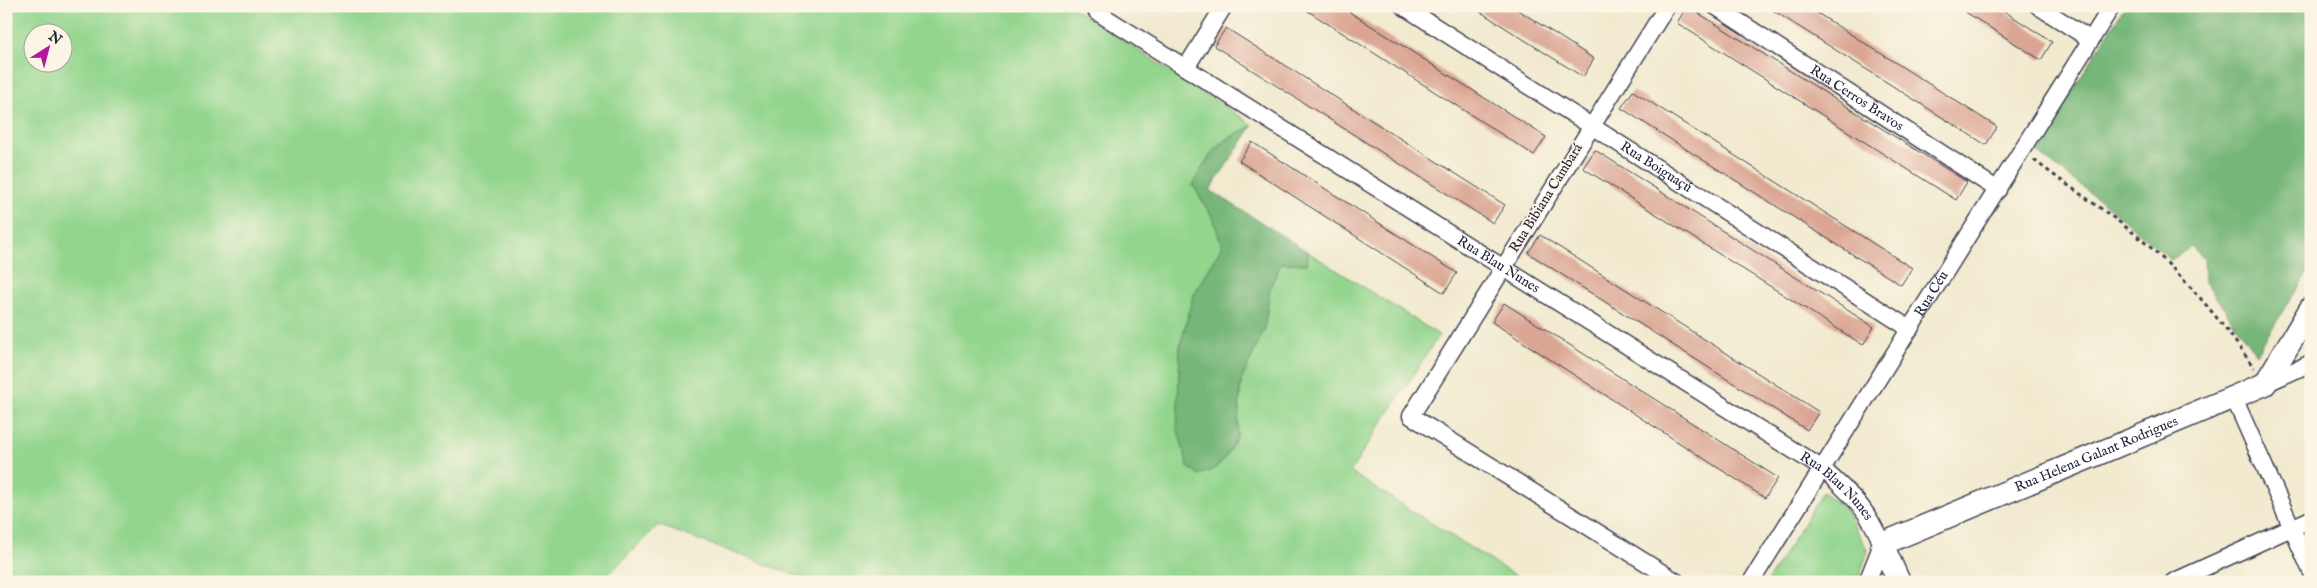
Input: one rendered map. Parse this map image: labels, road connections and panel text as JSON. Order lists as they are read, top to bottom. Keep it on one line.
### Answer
{"streets":{"street":["Rua Cerros Bravos","Rua Boiguaçú","Rua Bibiana Cambará","Rua Blau Nunes","Rua Céu","Rua Helena Galant Rodrigues"]},"crossings":[["Rua Cerros Bravos","Rua Céu"],["Rua Boiguaçú","Rua Bibiana Cambará"],["Rua Boiguaçú","Rua Céu"],["Rua Bibiana Cambará","Rua Blau Nunes"],["Rua Blau Nunes","Rua Céu"],["Rua Blau Nunes","Rua Helena Galant Rodrigues"]],"north":"top right"}
